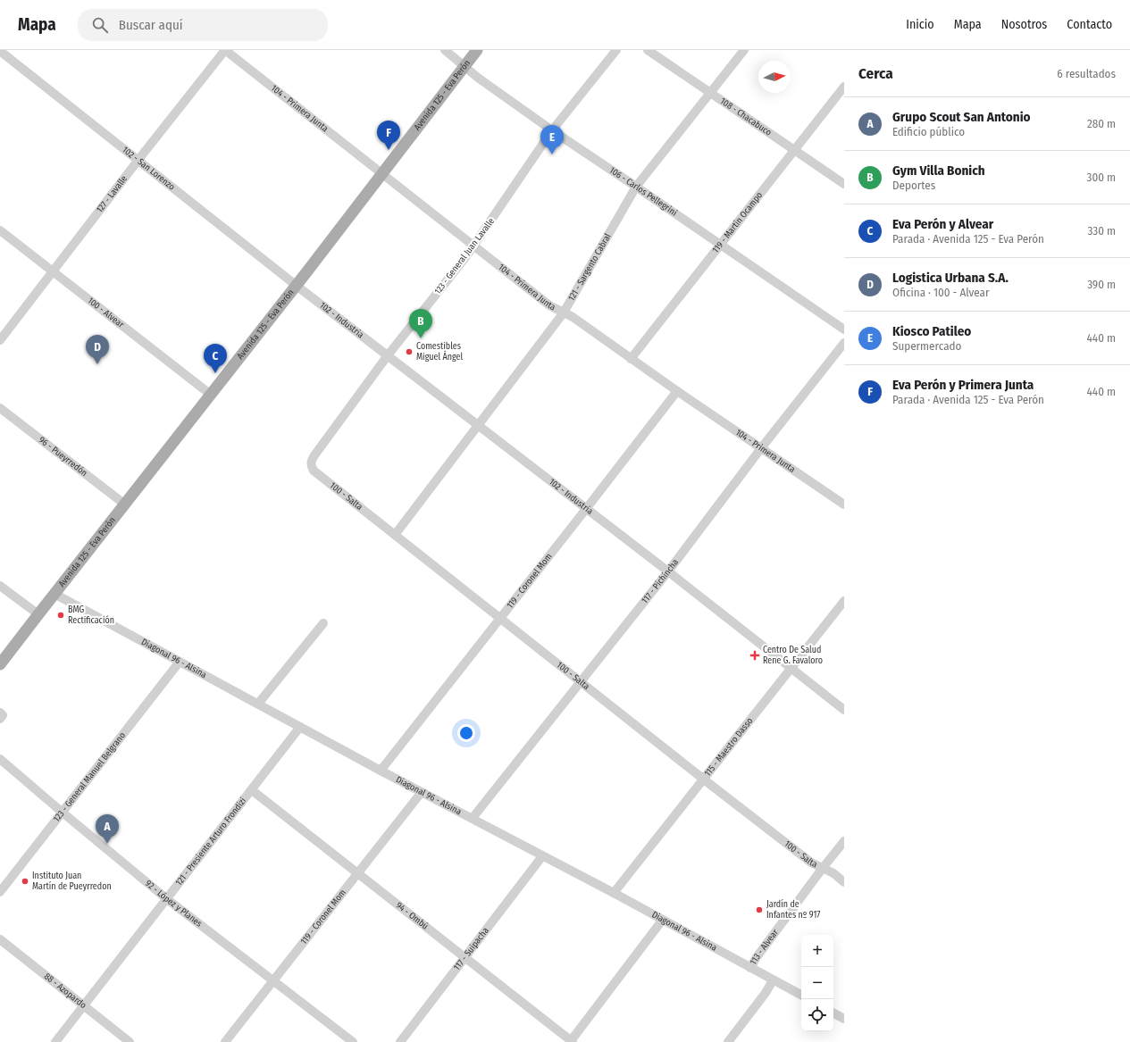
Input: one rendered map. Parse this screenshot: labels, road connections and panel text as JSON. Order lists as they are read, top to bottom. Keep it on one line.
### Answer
{"streets":{"main road":["Avenida 125 - Eva Perón"],"street":["104 - Primera Junta","108 - Chacabuco","102 - San Lorenzo","106 - Carlos Pellegrini","127 - Lavalle","119 - Martín Ocampo","123 - General Juan Lavalle","121 - Sargento Cabral","100 - Alvear","102 - Industria","96 - Pueyrredón","100 - Salta","119 - Coronel Mom","117 - Pichincha","Diagonal 96 - Alsina","115 - Maestro Dasso","123 - General Manuel Belgrano","121 - Presiente Arturo Frondizi","92 - López y Planes","94 - Ombú","113 - Alvear","117 - Suipacha","88 - Azopardo"]},"crossings":[["Avenida 125 - Eva Perón","104 - Primera Junta"],["Avenida 125 - Eva Perón","102 - San Lorenzo"],["Avenida 125 - Eva Perón","106 - Carlos Pellegrini"],["Avenida 125 - Eva Perón","100 - Alvear"],["Avenida 125 - Eva Perón","102 - Industria"],["Avenida 125 - Eva Perón","96 - Pueyrredón"],["Avenida 125 - Eva Perón","Diagonal 96 - Alsina"],["104 - Primera Junta","127 - Lavalle"],["104 - Primera Junta","119 - Martín Ocampo"],["104 - Primera Junta","123 - General Juan Lavalle"],["104 - Primera Junta","121 - Sargento Cabral"],["104 - Primera Junta","119 - Coronel Mom"],["104 - Primera Junta","117 - Pichincha"],["108 - Chacabuco","119 - Martín Ocampo"],["108 - Chacabuco","121 - Sargento Cabral"],["102 - San Lorenzo","127 - Lavalle"],["102 - San Lorenzo","102 - Industria"],["106 - Carlos Pellegrini","119 - Martín Ocampo"],["106 - Carlos Pellegrini","123 - General Juan Lavalle"],["106 - Carlos Pellegrini","121 - Sargento Cabral"],["127 - Lavalle","100 - Alvear"],["123 - General Juan Lavalle","102 - Industria"],["123 - General Juan Lavalle","100 - Salta"],["121 - Sargento Cabral","102 - Industria"],["121 - Sargento Cabral","100 - Salta"],["102 - Industria","119 - Coronel Mom"],["102 - Industria","117 - Pichincha"],["102 - Industria","115 - Maestro Dasso"],["100 - Salta","119 - Coronel Mom"],["100 - Salta","117 - Pichincha"],["100 - Salta","115 - Maestro Dasso"],["100 - Salta","113 - Alvear"],["119 - Coronel Mom","Diagonal 96 - Alsina"],["119 - Coronel Mom","92 - López y Planes"],["119 - Coronel Mom","94 - Ombú"],["117 - Pichincha","Diagonal 96 - Alsina"],["Diagonal 96 - Alsina","115 - Maestro Dasso"],["Diagonal 96 - Alsina","123 - General Manuel Belgrano"],["Diagonal 96 - Alsina","121 - Presiente Arturo Frondizi"],["Diagonal 96 - Alsina","113 - Alvear"],["Diagonal 96 - Alsina","117 - Suipacha"],["123 - General Manuel Belgrano","92 - López y Planes"],["121 - Presiente Arturo Frondizi","92 - López y Planes"],["121 - Presiente Arturo Frondizi","94 - Ombú"],["121 - Presiente Arturo Frondizi","88 - Azopardo"],["94 - Ombú","117 - Suipacha"]],"places":{"other":["Comestibles Miguel Ángel","BMG Rectificación","Instituto Juan Martín de Pueyrredon","Jardín de Infantes nº 917"],"health":["Centro De Salud Rene G. Favaloro"]},"north":"right","page":{"header":"Mapa","search":"Buscar aquí","nav":["Inicio","Mapa","Nosotros","Contacto"],"heading":["Cerca","6 resultados"],"list":[{"mark":"A","name":"Grupo Scout San Antonio","note":"Edificio público","value":"280 m"},{"mark":"B","name":"Gym Villa Bonich","note":"Deportes","value":"300 m"},{"mark":"C","name":"Eva Perón y Alvear","note":"Parada · Avenida 125 - Eva Perón","value":"330 m"},{"mark":"D","name":"Logistica Urbana S.A.","note":"Oficina · 100 - Alvear","value":"390 m"},{"mark":"E","name":"Kiosco Patileo","note":"Supermercado","value":"440 m"},{"mark":"F","name":"Eva Perón y Primera Junta","note":"Parada · Avenida 125 - Eva Perón","value":"440 m"}],"pins":["F","E","B","D","C","A"],"map_buttons":["+","−"]}}
